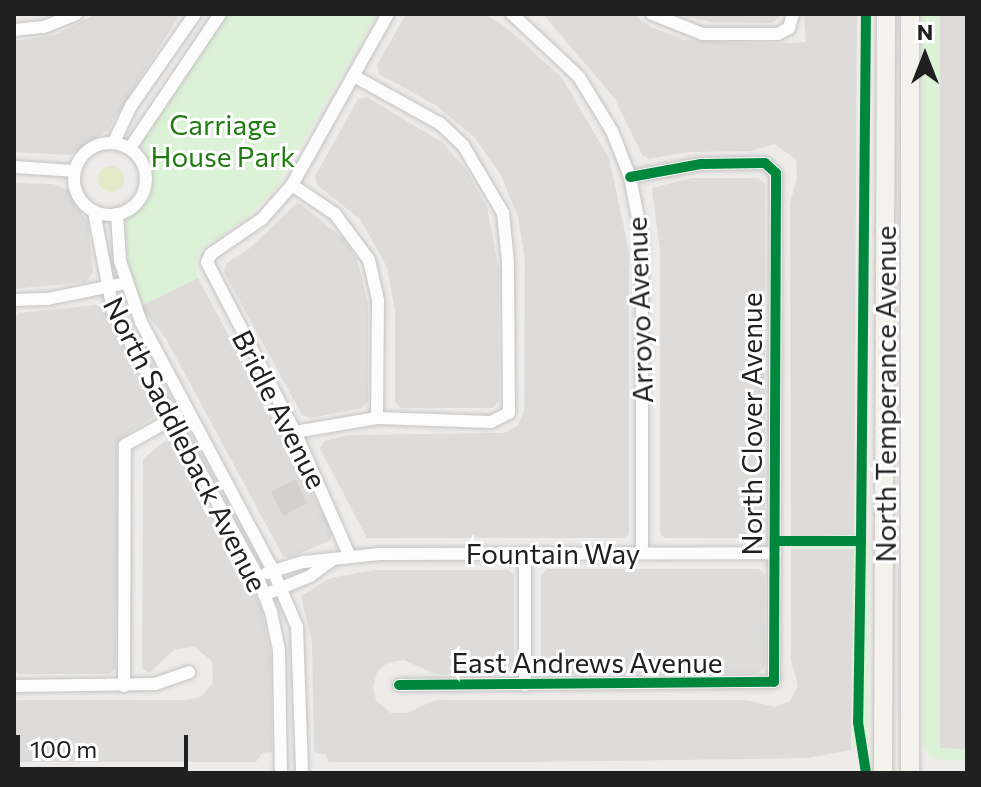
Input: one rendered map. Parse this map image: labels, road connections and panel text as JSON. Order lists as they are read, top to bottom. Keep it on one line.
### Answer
{"streets":{"main road":["North Temperance Avenue"],"street":["Arroyo Avenue","Bridle Avenue","North Clover Avenue","North Saddleback Avenue","Fountain Way","East Andrews Avenue"]},"crossings":[["Arroyo Avenue","North Clover Avenue"],["Arroyo Avenue","Fountain Way"],["Bridle Avenue","Fountain Way"],["North Clover Avenue","Fountain Way"],["North Clover Avenue","East Andrews Avenue"],["North Saddleback Avenue","Fountain Way"]],"parks":["Carriage House Park"],"scale_bar":"100 m","north":"top"}
